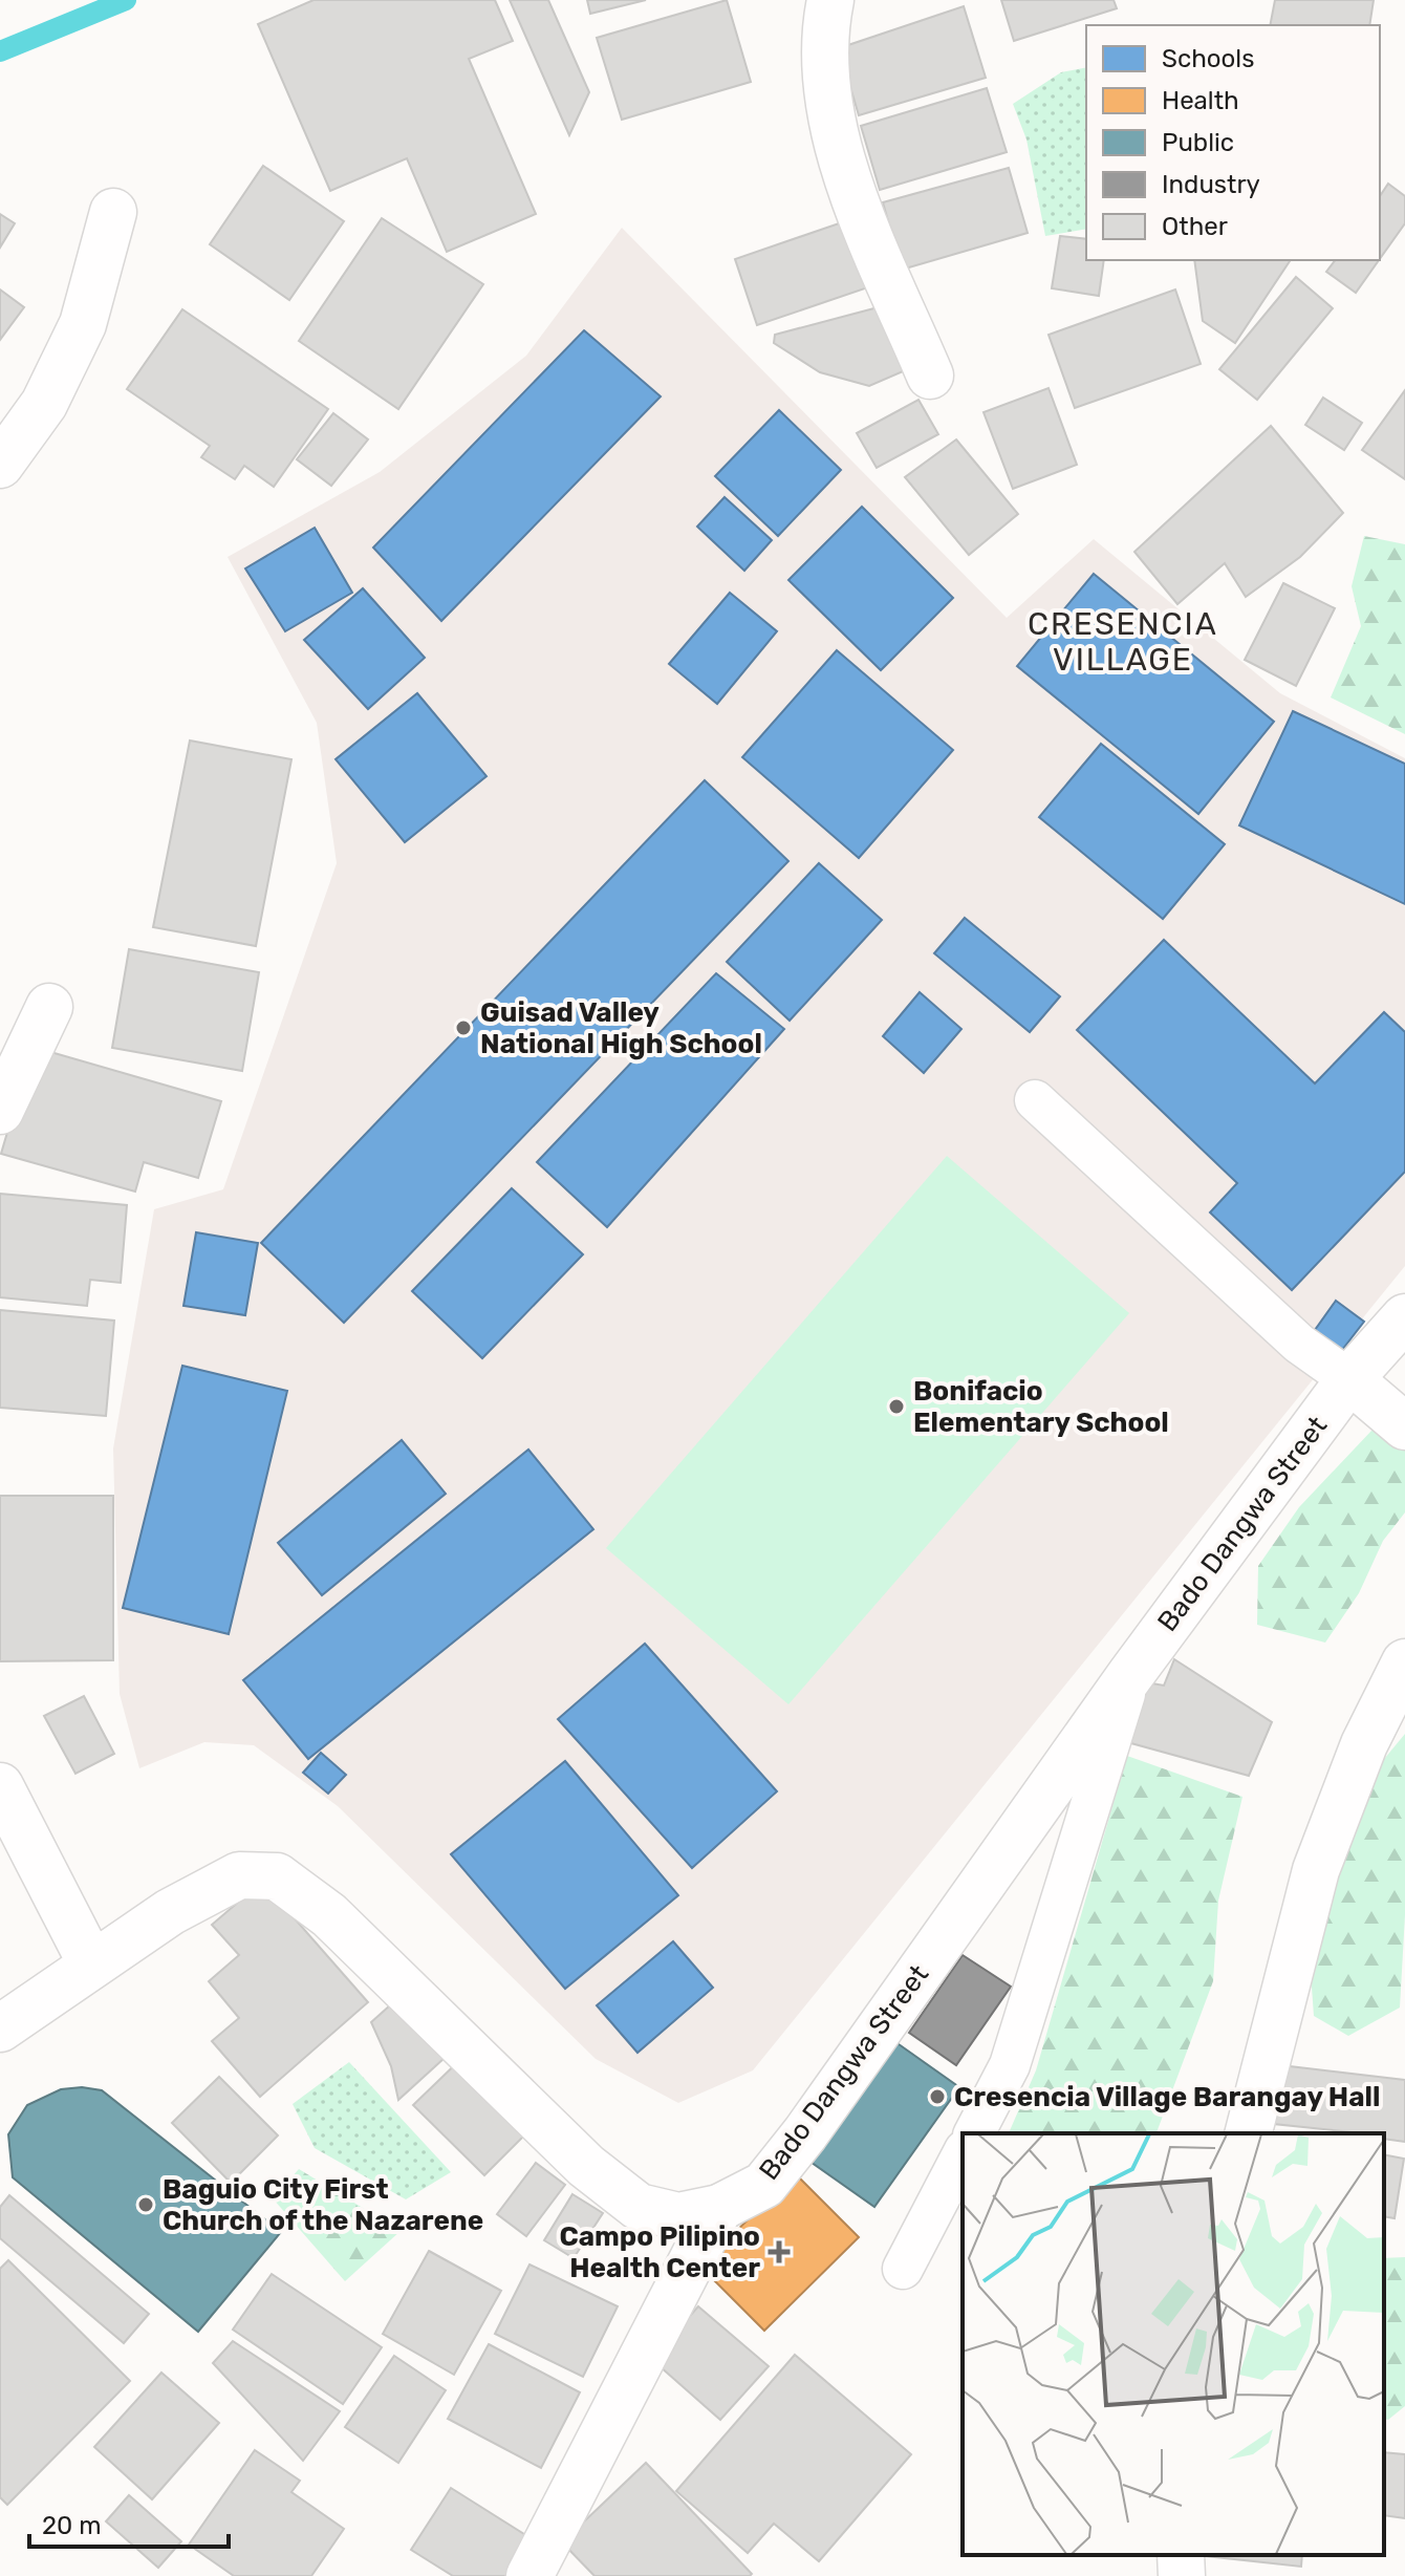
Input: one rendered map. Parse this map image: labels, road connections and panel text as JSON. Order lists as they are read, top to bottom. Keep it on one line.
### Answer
{"streets":{"street":["Bado Dangwa Street"]},"districts":["CRESENCIA VILLAGE"],"places":{"other":["Guisad Valley National High School","Bonifacio Elementary School","Cresencia Village Barangay Hall","Baguio City First Church of the Nazarene"],"health":["Campo Pilipino Health Center"]},"legend":["Schools","Health","Public","Industry","Other"],"scale_bar":"20 m"}
